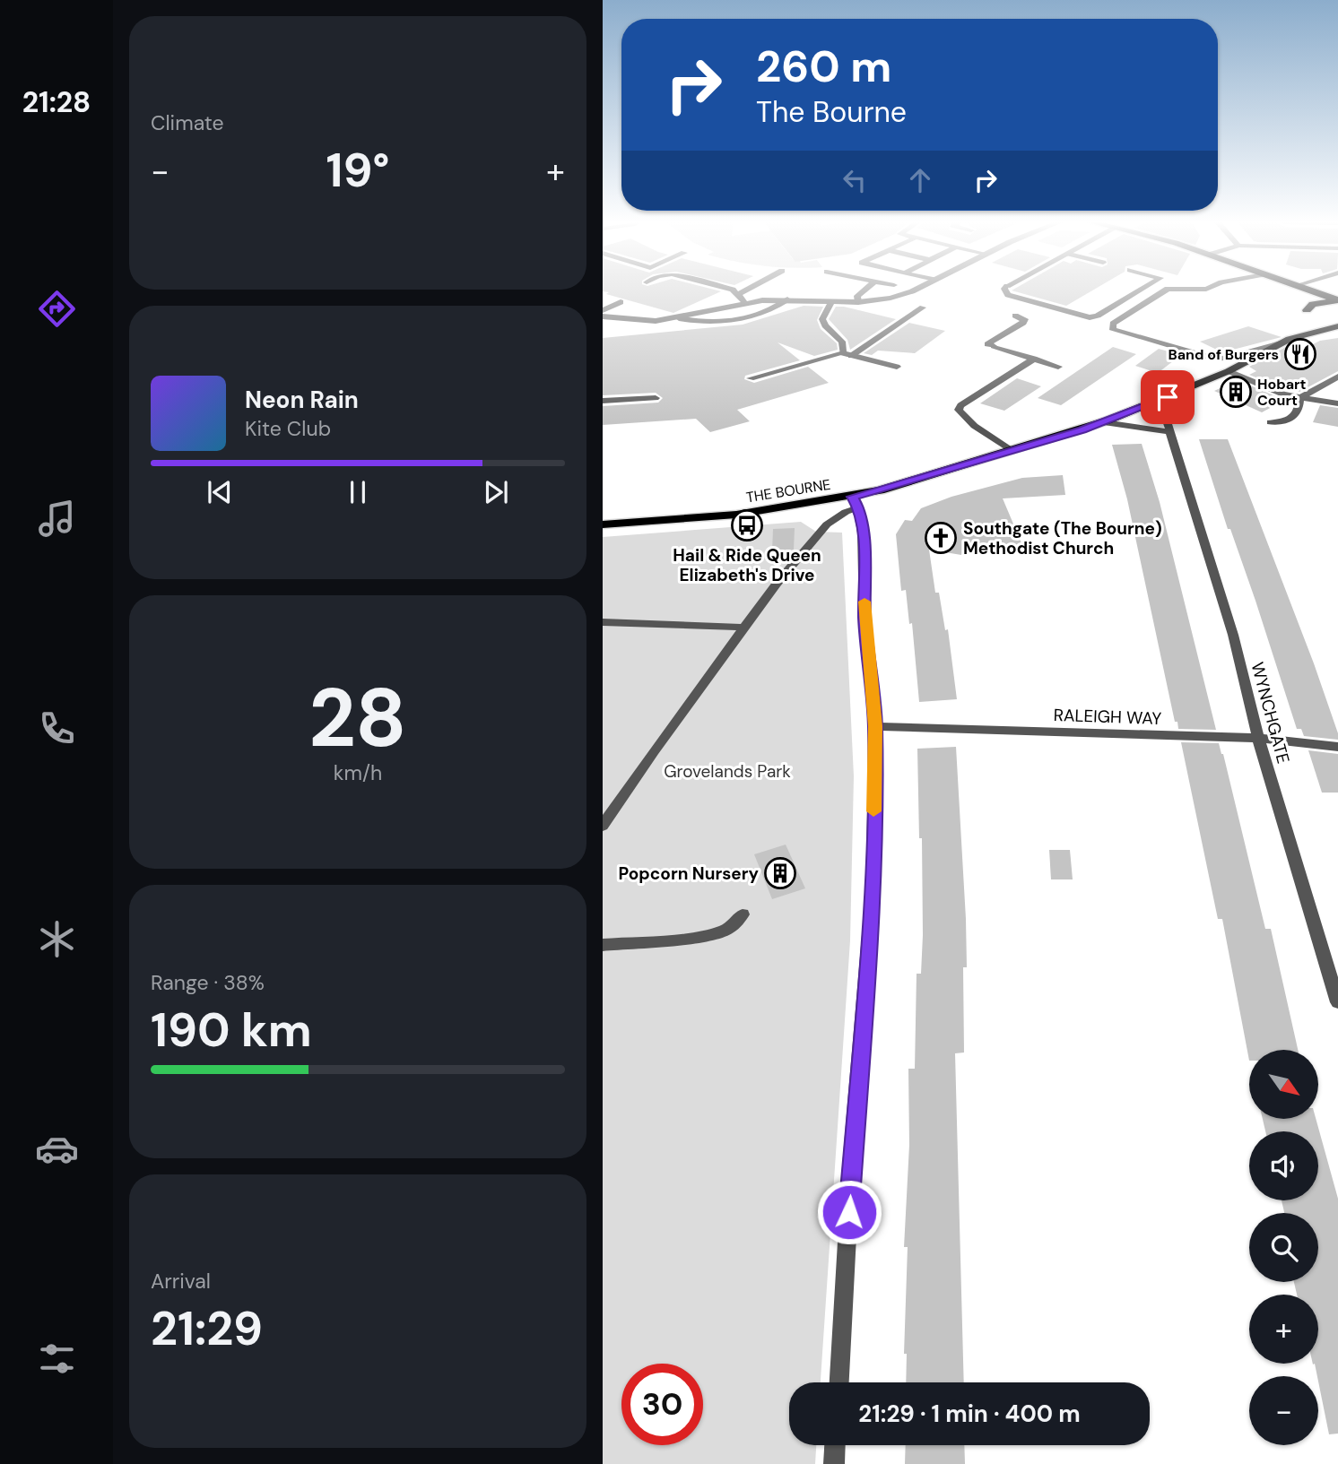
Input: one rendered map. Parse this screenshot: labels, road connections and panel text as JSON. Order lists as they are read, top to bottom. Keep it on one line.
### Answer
{"streets":{"main road":["THE BOURNE"],"street":["WYNCHGATE","RALEIGH WAY"]},"crossings":[["THE BOURNE","WYNCHGATE"],["WYNCHGATE","RALEIGH WAY"]],"parks":["Grovelands Park"],"places":{"restaurant":["Band of Burgers"],"building":["Hobart Court","Popcorn Nursery"],"bus stop":["Hail & Ride Queen Elizabeth's Drive"],"church":["Southgate (The Bourne) Methodist Church"]},"north":"bottom right","page":{"tabs":"21:28","tile":["Climate",["28","km/h"],["Range · 38%","190 km"],["Arrival","21:29"]],"turn":["260 m","The Bourne"],"heat":["−","19°","+"],"song":["Neon Rain","Kite Club"],"map_buttons":["+","−"],"limit":"30","trip":"21:29 · 1 min · 400 m"}}
